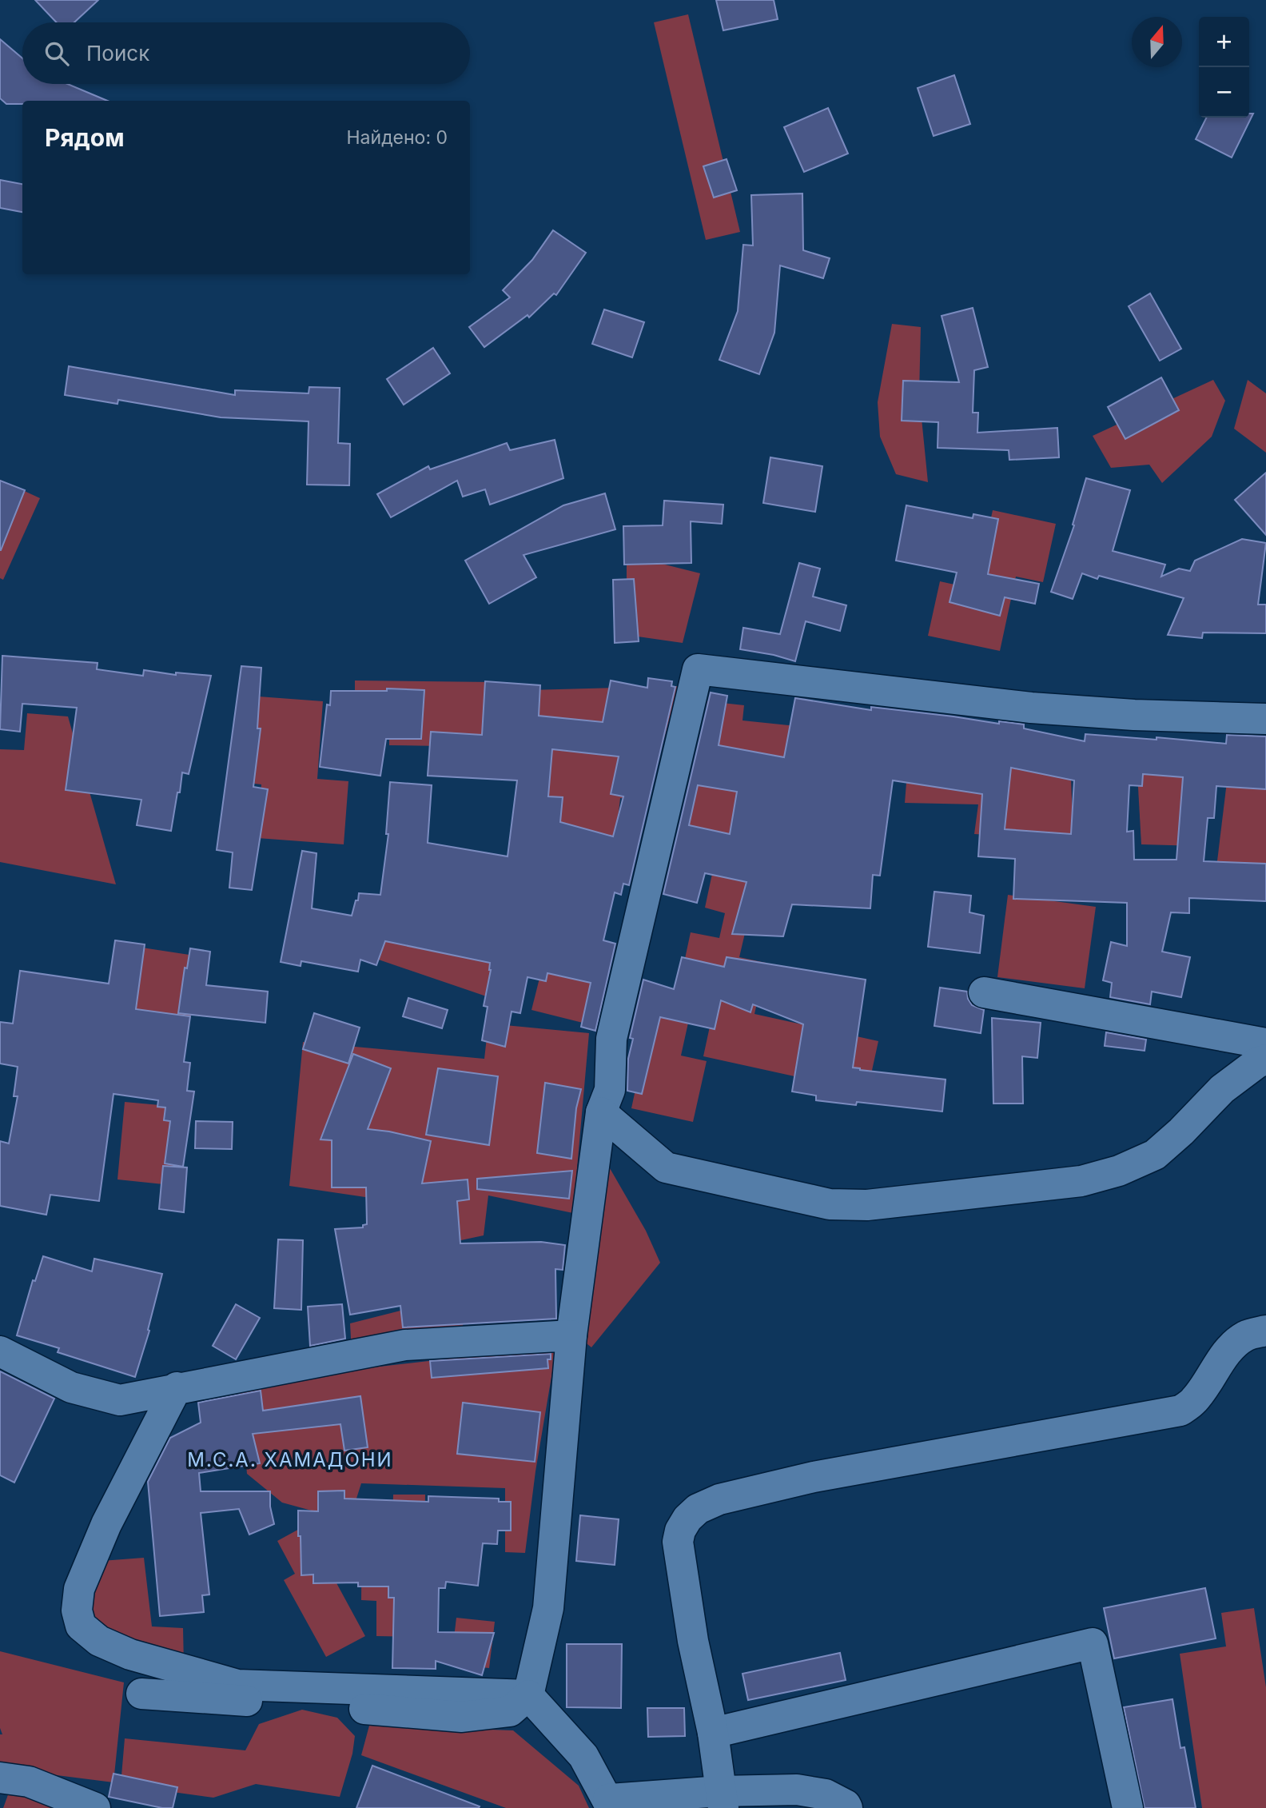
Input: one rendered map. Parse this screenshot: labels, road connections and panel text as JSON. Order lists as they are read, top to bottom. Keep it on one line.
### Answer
{"districts":["М.С.А. ХАМАДОНИ"],"north":"top","page":{"map_buttons":["+","−"],"search":"Поиск","heading":["Рядом","Найдено: 0"]}}
